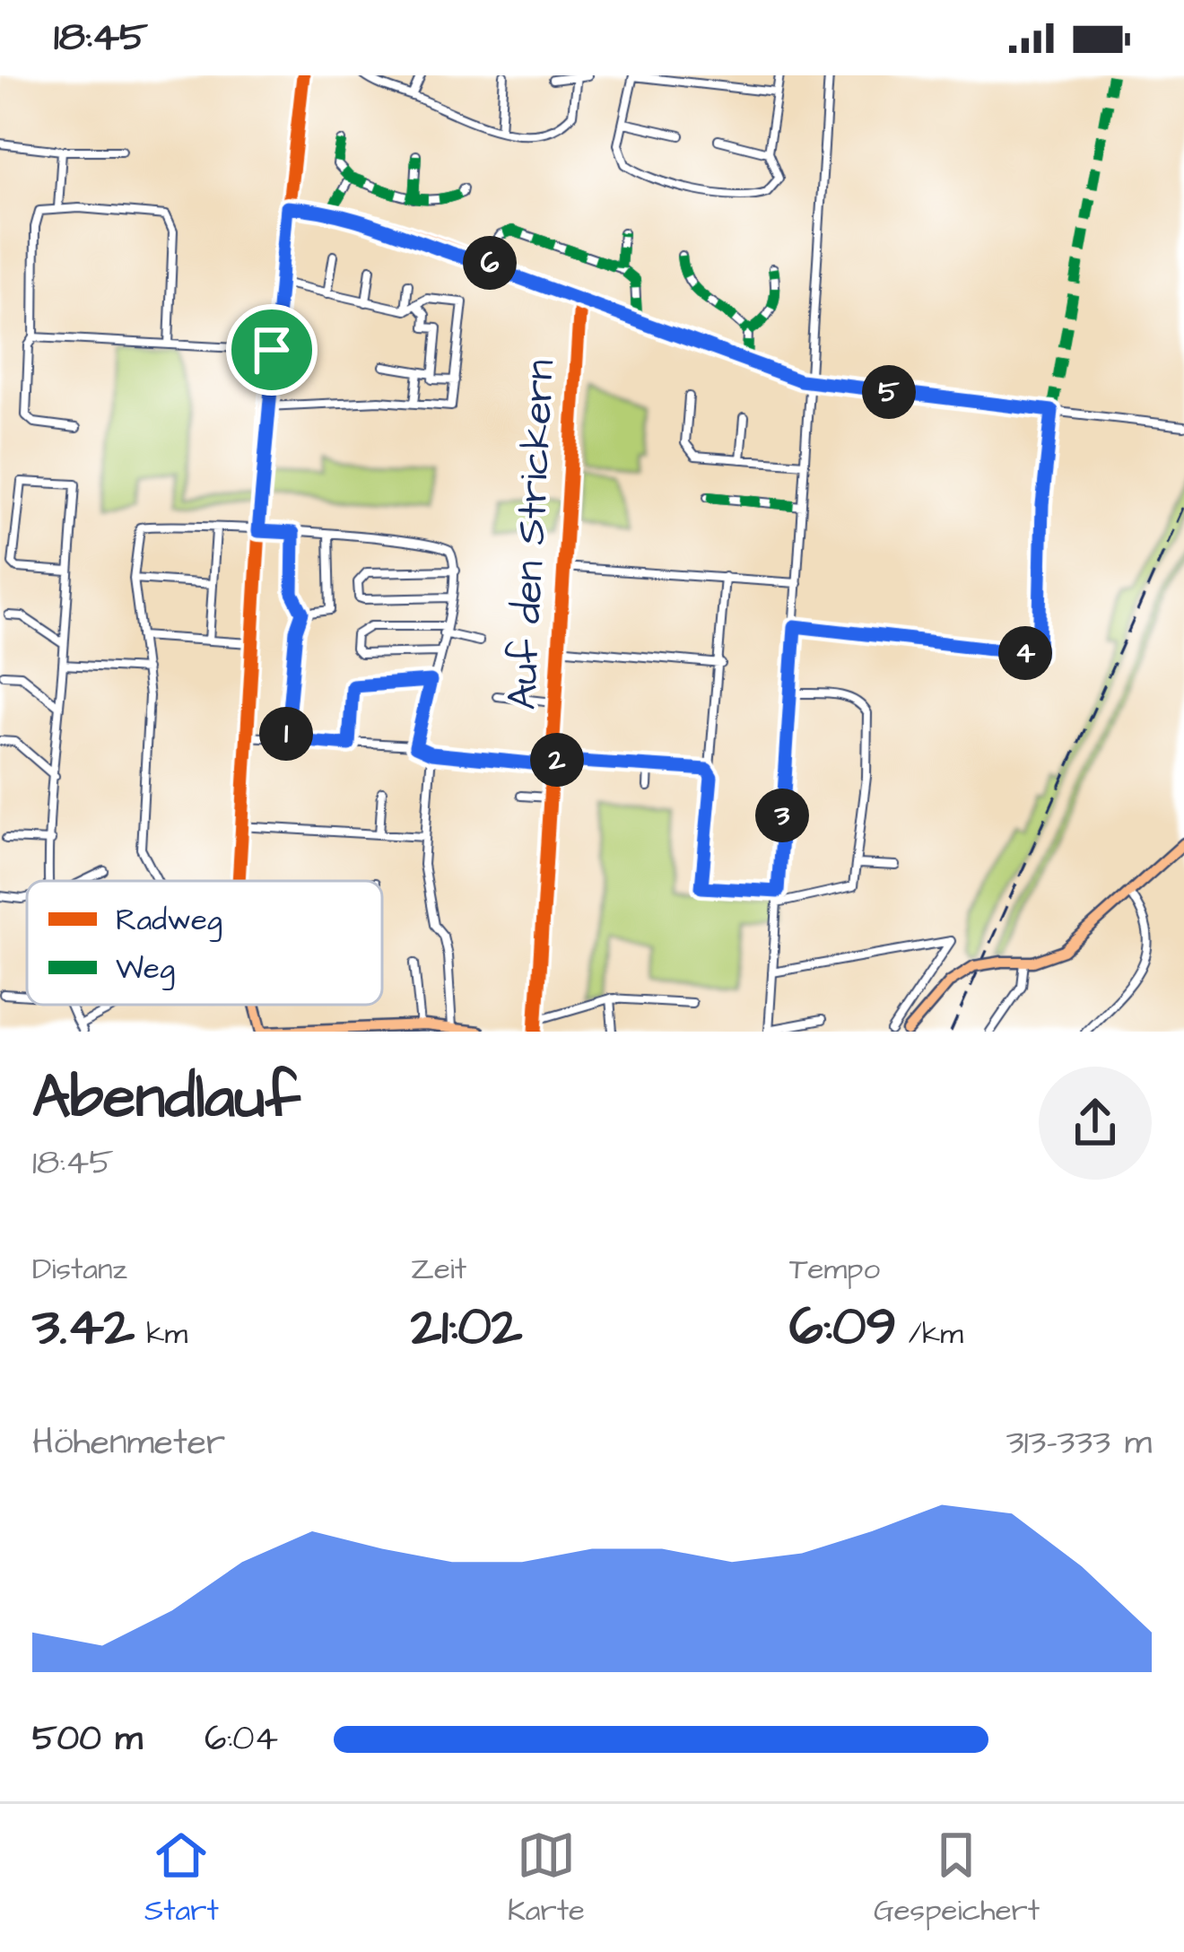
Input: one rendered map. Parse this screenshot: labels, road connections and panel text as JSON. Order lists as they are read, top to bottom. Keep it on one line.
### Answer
{"streets":{"street":["Auf den Strickern"]},"legend":["Radweg","Weg"],"page":{"status":"18:45","pins":["6","5","4","1","2","3"],"heading":["Abendlauf","18:45"],"stats":[["Distanz","3.42 km"],["Zeit","21:02"],["Tempo","6:09 /km"]],"chart":["Höhenmeter","313–333 m"],"list":[{"name":"500 m","note":"6:04"}],"tabs":["Start","Karte","Gespeichert"]}}
